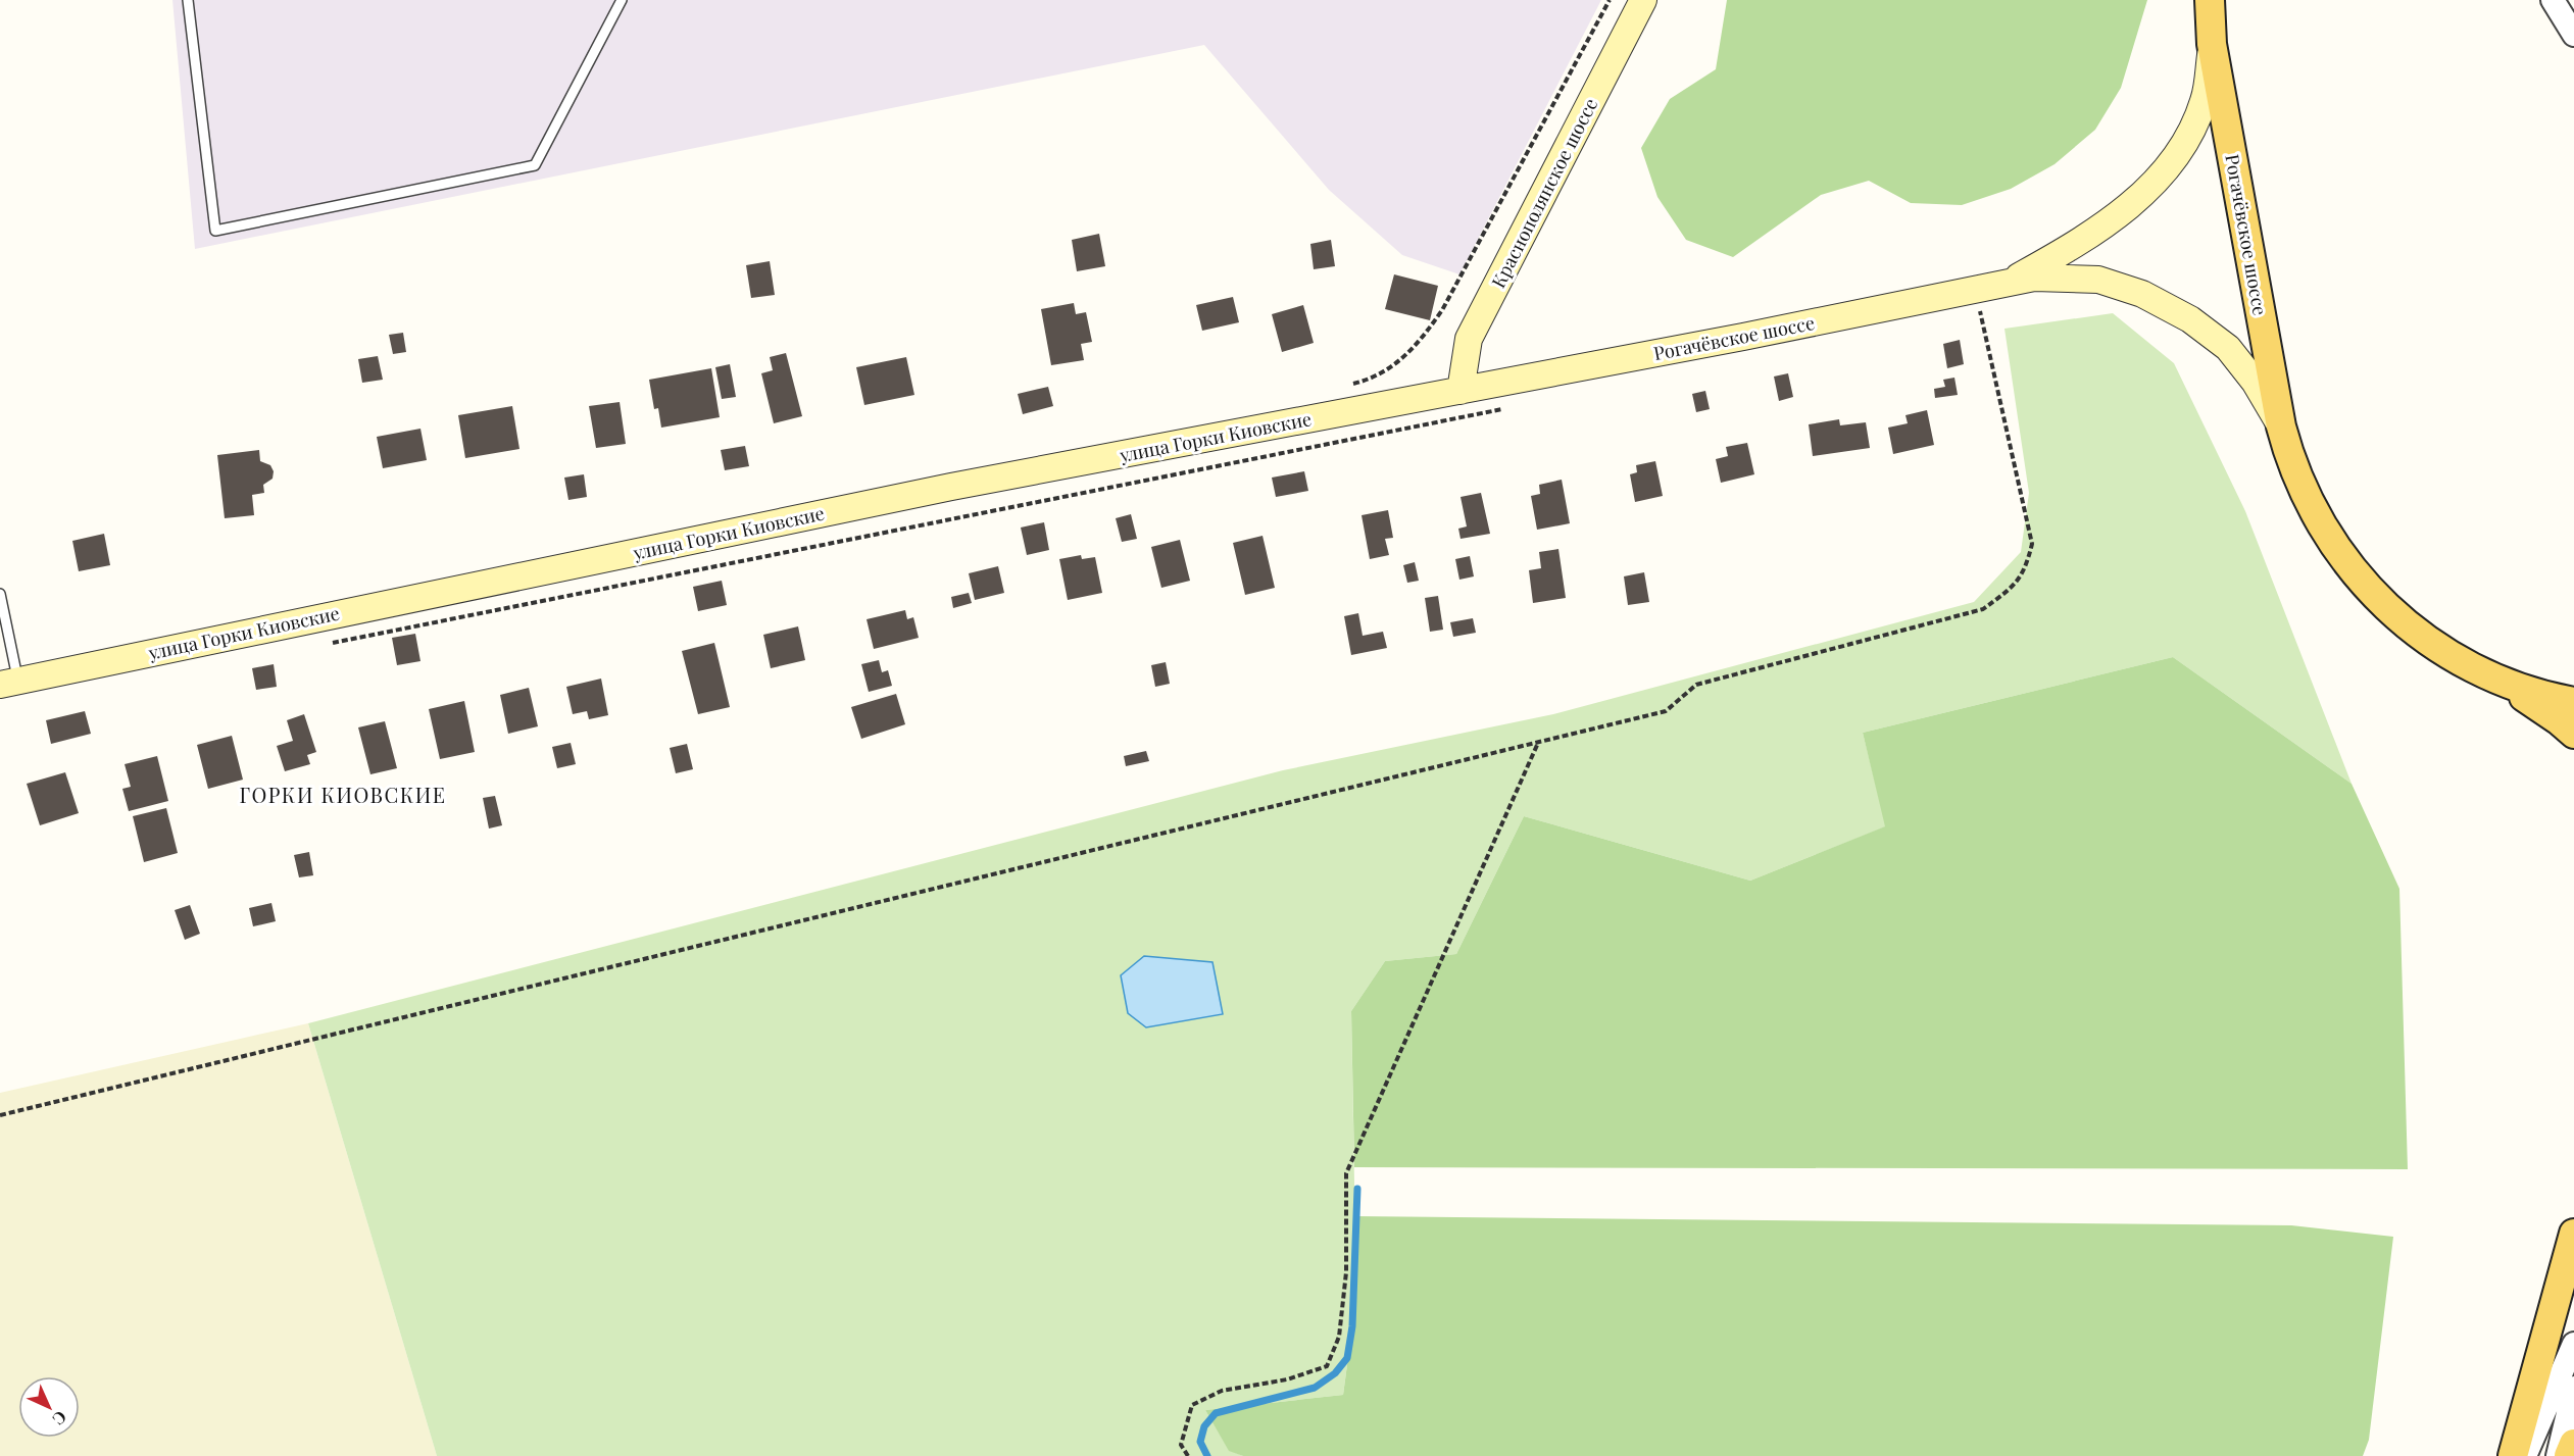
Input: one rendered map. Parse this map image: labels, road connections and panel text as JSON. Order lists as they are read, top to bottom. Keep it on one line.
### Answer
{"streets":{"main road":["Краснополянское шоссе","Рогачёвское шоссе","улица Горки Киовские"]},"crossings":[["Краснополянское шоссе","Рогачёвское шоссе"],["Краснополянское шоссе","улица Горки Киовские"],["Рогачёвское шоссе","улица Горки Киовские"]],"districts":["ГОРКИ КИОВСКИЕ"],"north":"bottom right"}
